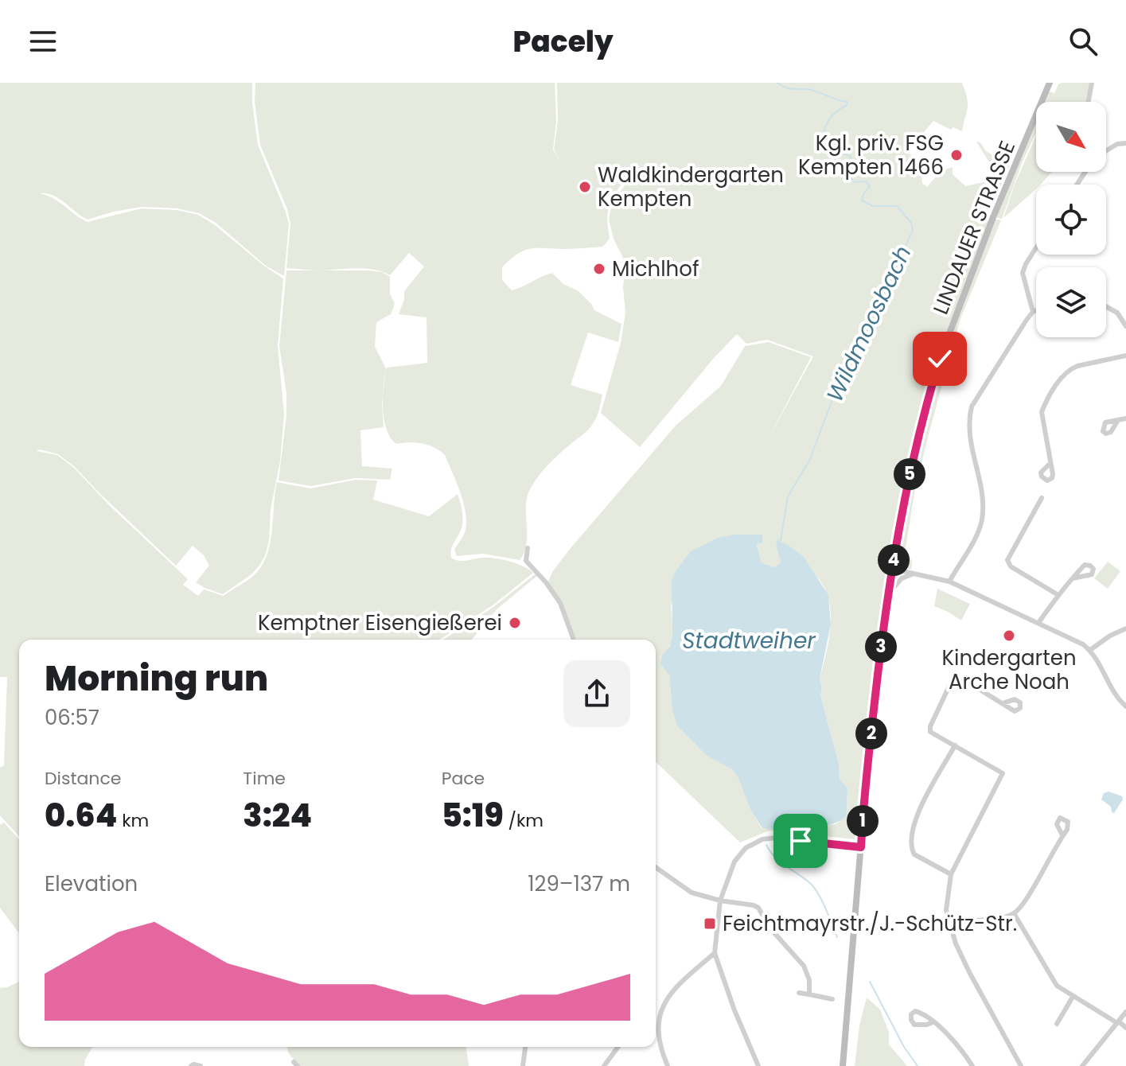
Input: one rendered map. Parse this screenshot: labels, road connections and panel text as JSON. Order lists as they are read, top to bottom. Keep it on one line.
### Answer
{"streets":{"main road":["LINDAUER STRASSE"]},"water":["Wildmoosbach","Stadtweiher"],"places":{"other":["Kgl. priv. FSG Kempten 1466","Waldkindergarten Kempten","Michlhof","Kemptner Eisengießerei","Kindergarten Arche Noah"],"transit":["Feichtmayrstr./J.-Schütz-Str."]},"north":"bottom right","page":{"header":"Pacely","pins":["5","4","3","2","1"],"heading":["Morning run","06:57"],"stats":[["Distance","0.64 km"],["Time","3:24"],["Pace","5:19 /km"]],"chart":["Elevation","129–137 m"]}}
